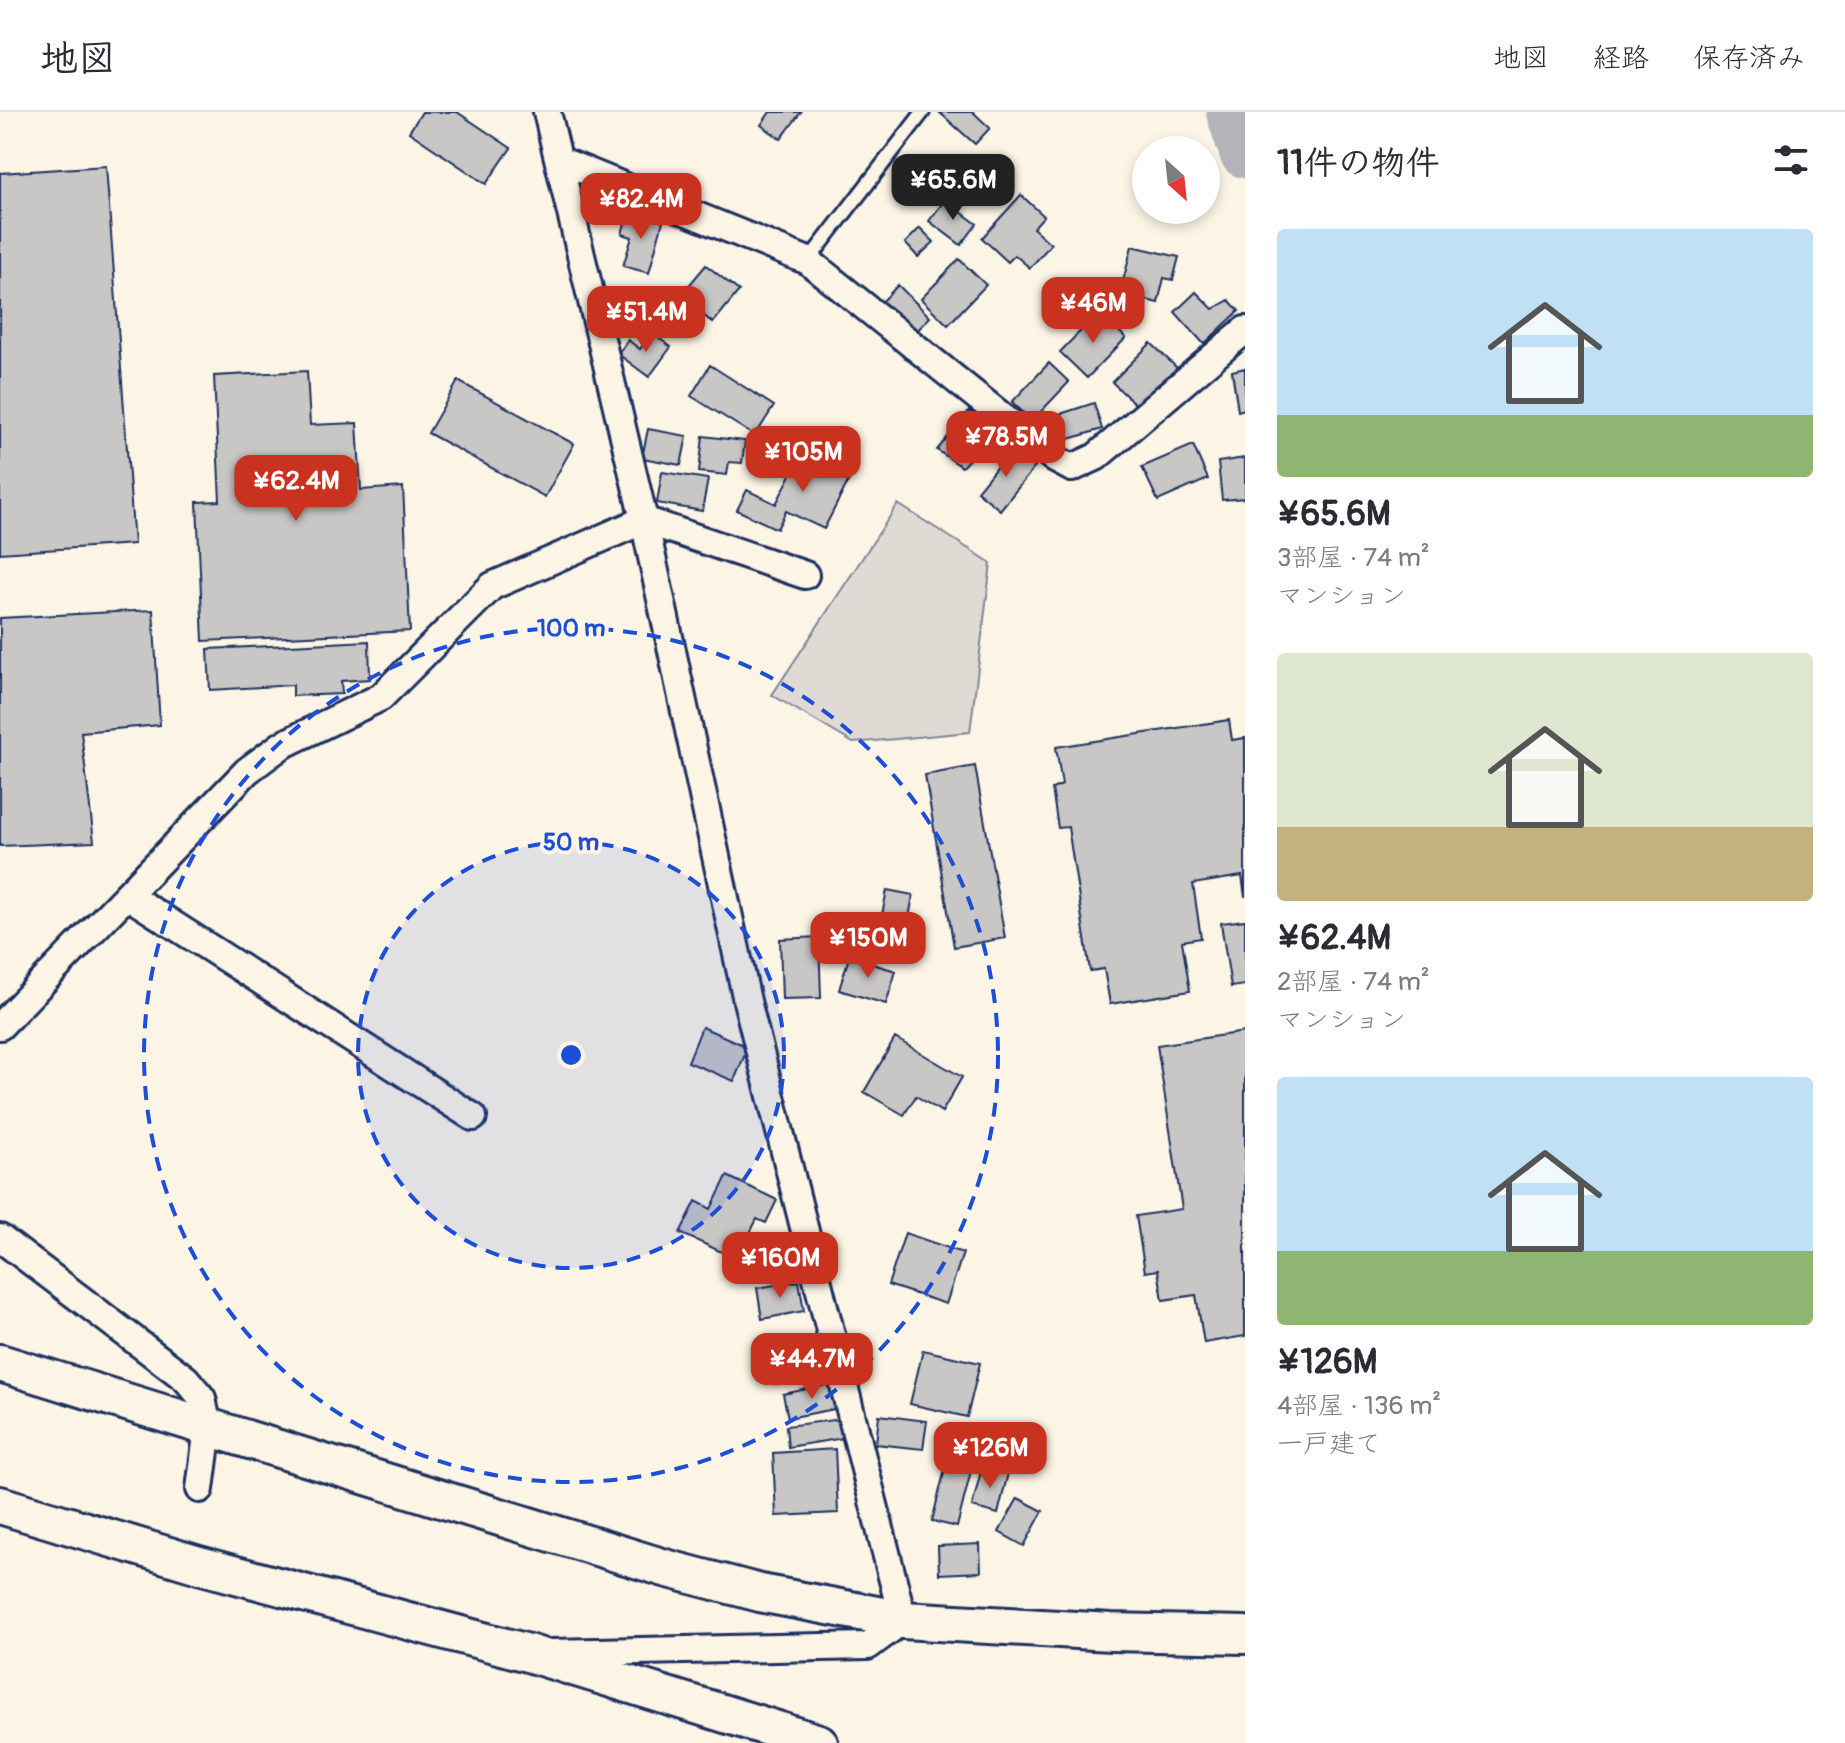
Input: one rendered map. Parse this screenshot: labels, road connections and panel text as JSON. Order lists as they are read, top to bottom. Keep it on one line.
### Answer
{"north":"bottom right","page":{"header":"地図","nav":["地図","経路","保存済み"],"heading":"11件の物件","price":["¥65.6M","¥82.4M","¥46M","¥51.4M","¥78.5M","¥105M","¥62.4M","¥150M","¥160M","¥44.7M","¥126M"],"list":[{"name":"¥65.6M","note":"3部屋 · 74 m² · マンション"},{"name":"¥62.4M","note":"2部屋 · 74 m² · マンション"},{"name":"¥126M","note":"4部屋 · 136 m² · 一戸建て"}]},"rings":["100 m","50 m"]}
